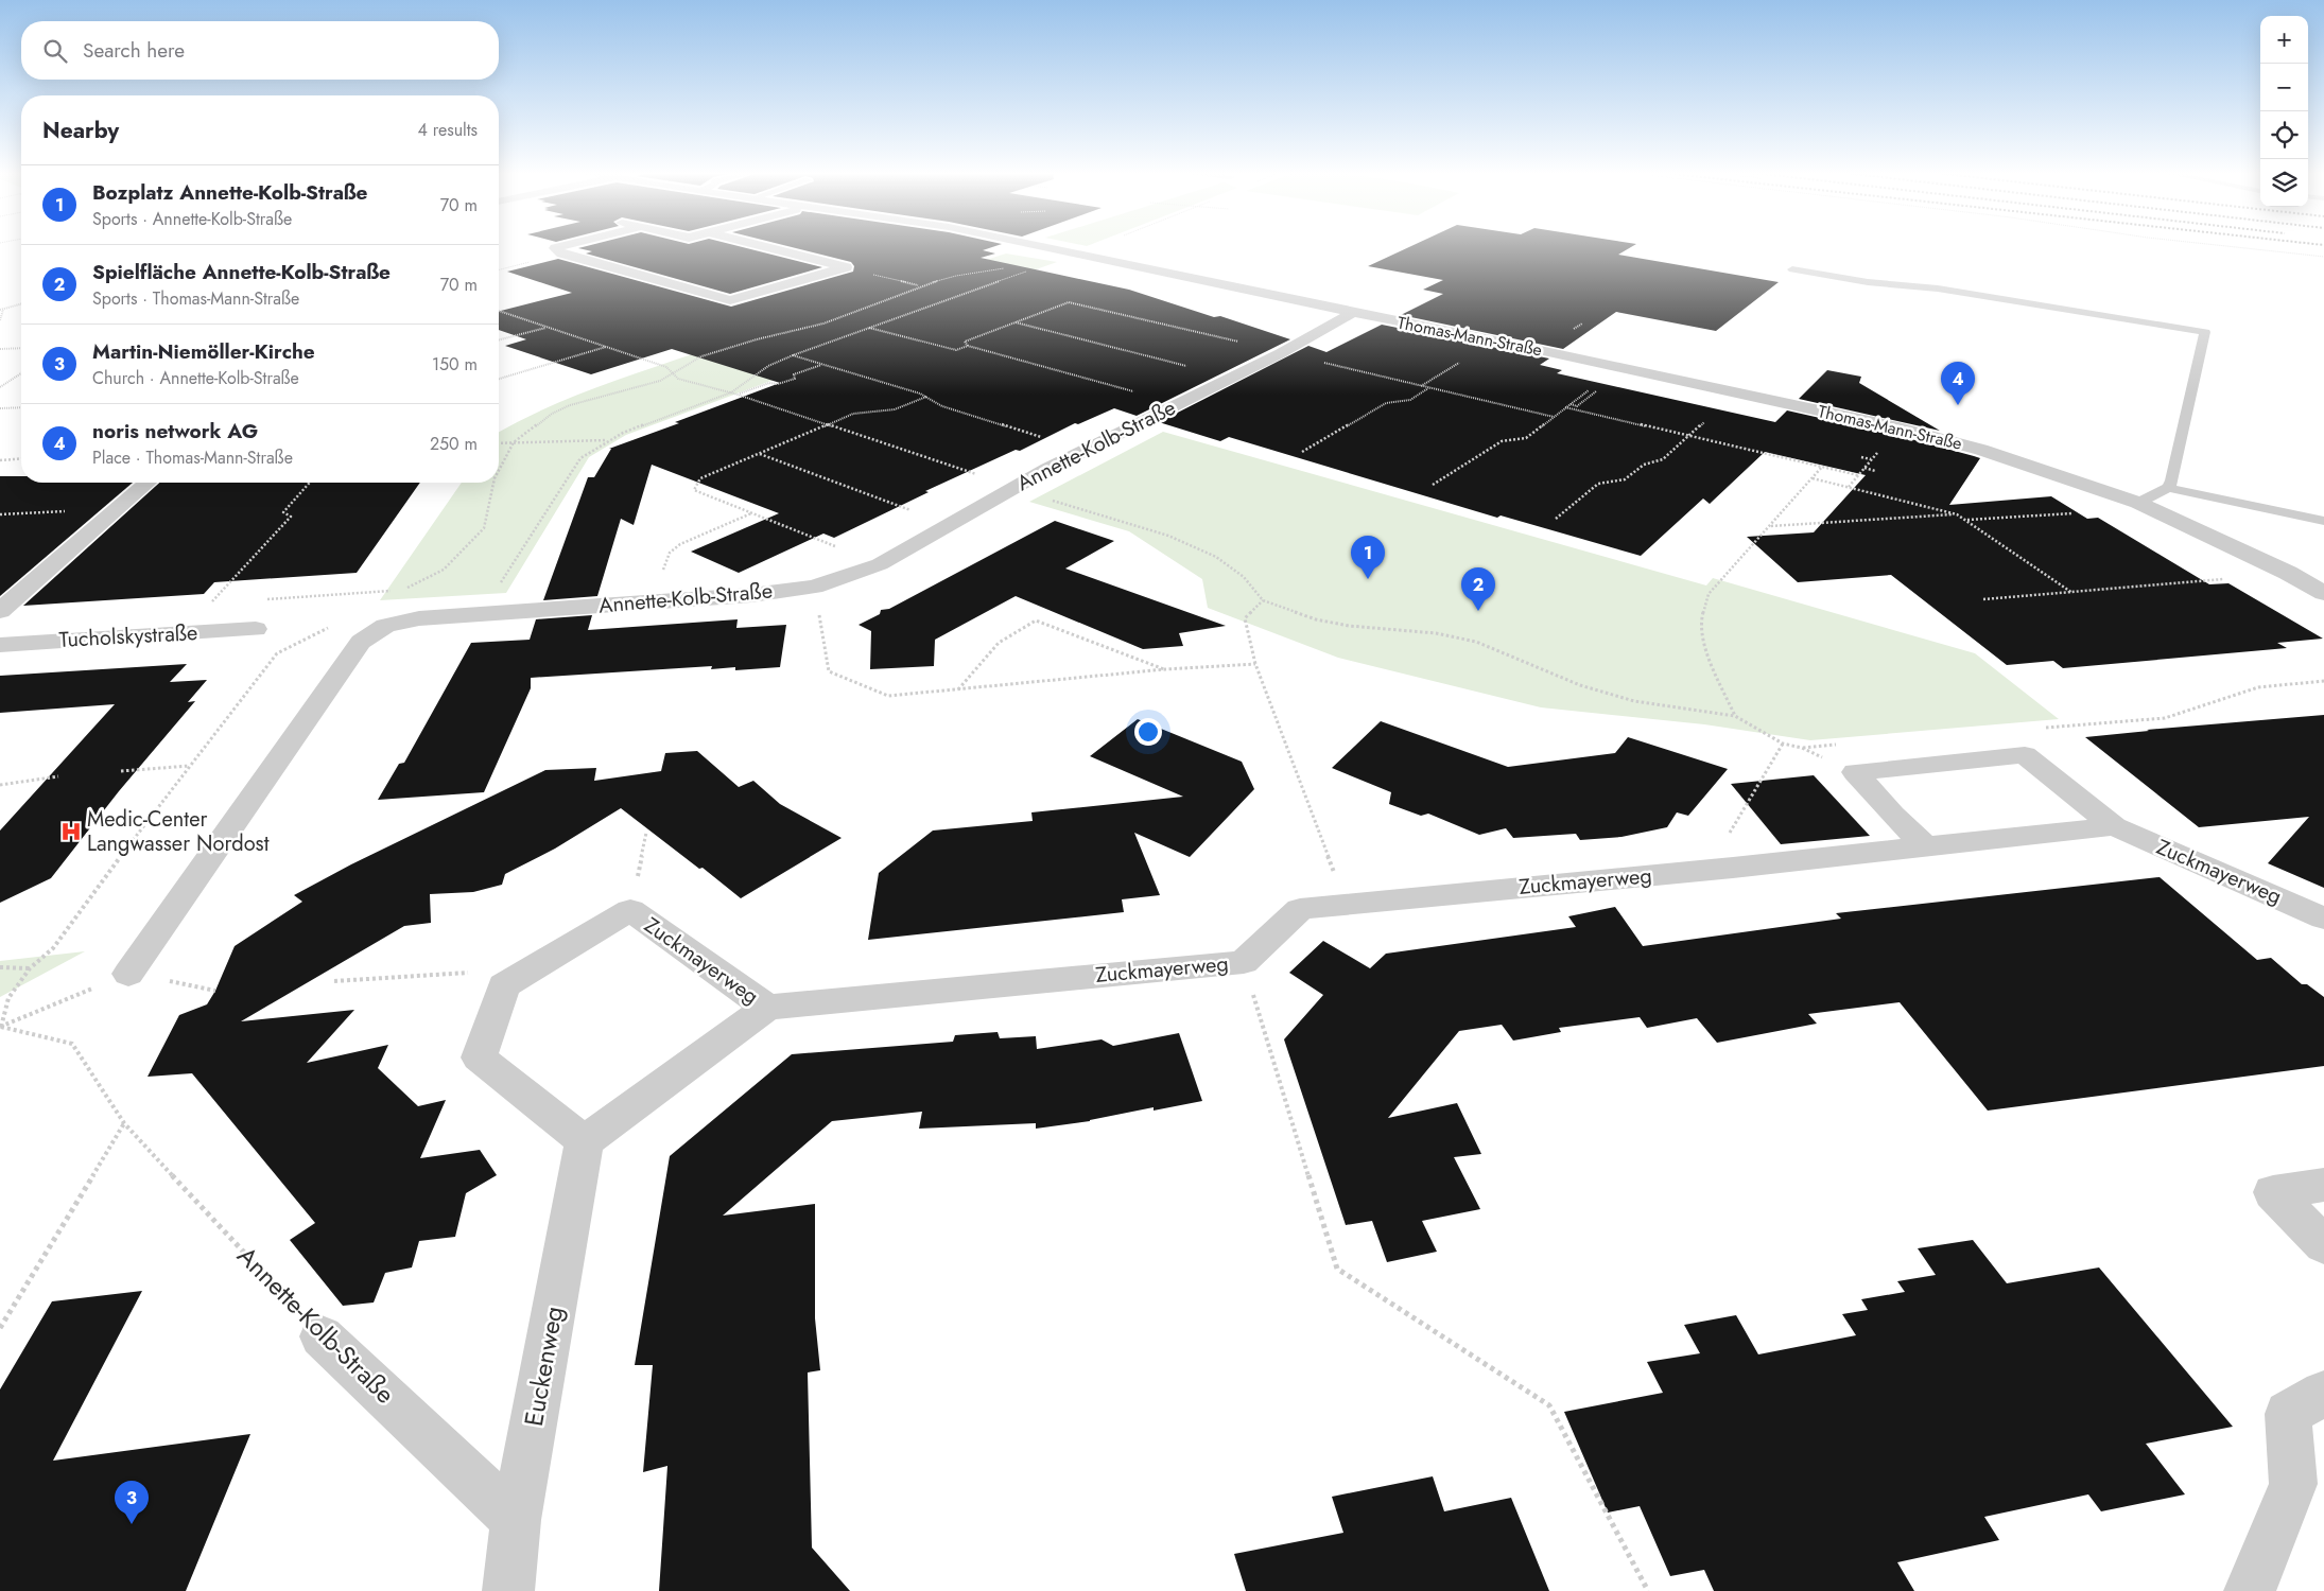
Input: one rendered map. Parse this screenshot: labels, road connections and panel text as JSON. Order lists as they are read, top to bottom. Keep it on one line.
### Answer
{"streets":{"street":["Thomas-Mann-Straße","Annette-Kolb-Straße","Tucholskystraße","Zuckmayerweg","Euckenweg"]},"crossings":[["Thomas-Mann-Straße","Annette-Kolb-Straße"],["Annette-Kolb-Straße","Euckenweg"]],"places":{"hospital":["Medic-Center Langwasser Nordost"]},"page":{"map_buttons":["+","−"],"search":"Search here","heading":["Nearby","4 results"],"list":[{"mark":"1","name":"Bozplatz Annette-Kolb-Straße","note":"Sports · Annette-Kolb-Straße","value":"70 m"},{"mark":"2","name":"Spielfläche Annette-Kolb-Straße","note":"Sports · Thomas-Mann-Straße","value":"70 m"},{"mark":"3","name":"Martin-Niemöller-Kirche","note":"Church · Annette-Kolb-Straße","value":"150 m"},{"mark":"4","name":"noris network AG","note":"Place · Thomas-Mann-Straße","value":"250 m"}],"pins":["4","1","2","3"]}}
